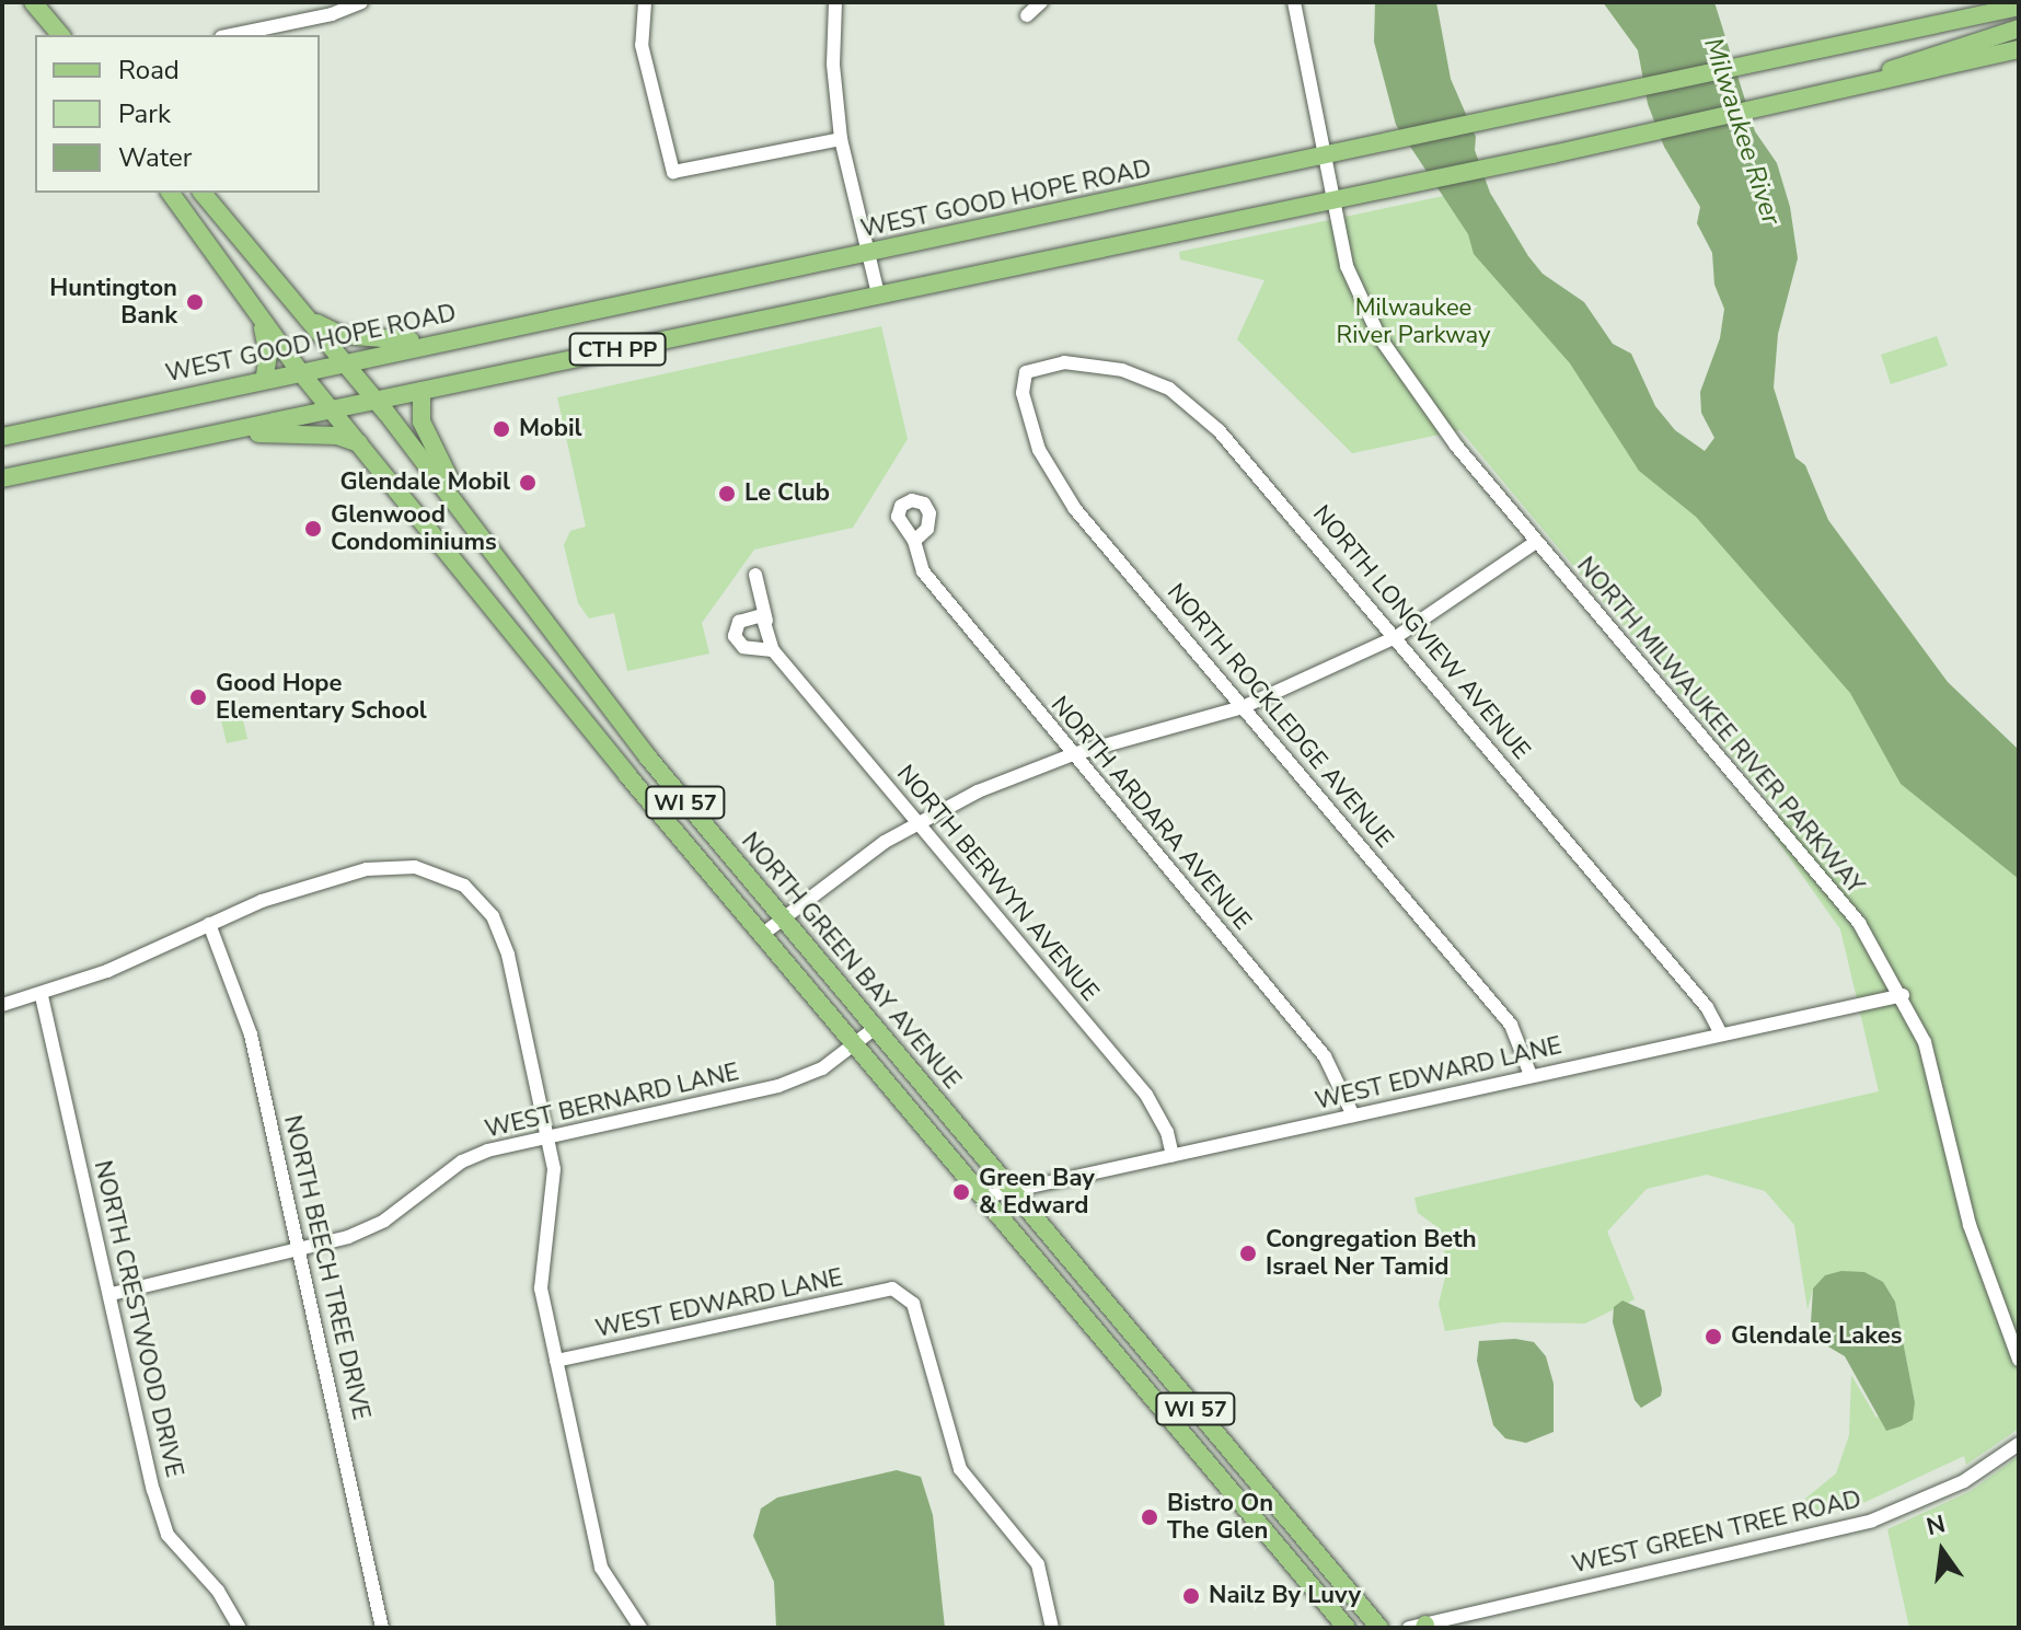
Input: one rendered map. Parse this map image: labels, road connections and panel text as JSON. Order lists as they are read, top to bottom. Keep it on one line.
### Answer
{"streets":{"main road":["WEST GOOD HOPE ROAD","CTH PP","WI 57","NORTH GREEN BAY AVENUE"],"street":["NORTH LONGVIEW AVENUE","NORTH ROCKLEDGE AVENUE","NORTH MILWAUKEE RIVER PARKWAY","NORTH ARDARA AVENUE","NORTH BERWYN AVENUE","WEST EDWARD LANE","WEST BERNARD LANE","NORTH BEECH TREE DRIVE","NORTH CRESTWOOD DRIVE","WEST GREEN TREE ROAD"]},"crossings":[["WEST GOOD HOPE ROAD","NORTH MILWAUKEE RIVER PARKWAY"],["WEST GOOD HOPE ROAD","NORTH GREEN BAY AVENUE"],["CTH PP","NORTH MILWAUKEE RIVER PARKWAY"],["CTH PP","NORTH GREEN BAY AVENUE"],["NORTH LONGVIEW AVENUE","NORTH ROCKLEDGE AVENUE"],["NORTH LONGVIEW AVENUE","WEST EDWARD LANE"],["NORTH ROCKLEDGE AVENUE","WEST EDWARD LANE"],["NORTH MILWAUKEE RIVER PARKWAY","WEST EDWARD LANE"],["NORTH ARDARA AVENUE","WEST EDWARD LANE"],["NORTH BERWYN AVENUE","WEST EDWARD LANE"],["NORTH GREEN BAY AVENUE","WEST EDWARD LANE"],["NORTH GREEN BAY AVENUE","WEST BERNARD LANE"],["WEST BERNARD LANE","NORTH BEECH TREE DRIVE"],["WEST BERNARD LANE","NORTH CRESTWOOD DRIVE"]],"water":["Milwaukee River"],"parks":["Milwaukee River Parkway"],"places":["Huntington Bank","Mobil","Glendale Mobil","Le Club","Glenwood Condominiums","Good Hope Elementary School","Green Bay & Edward","Congregation Beth Israel Ner Tamid","Glendale Lakes","Bistro On The Glen","Nailz By Luvy"],"legend":["Road","Park","Water"],"north":"top"}
